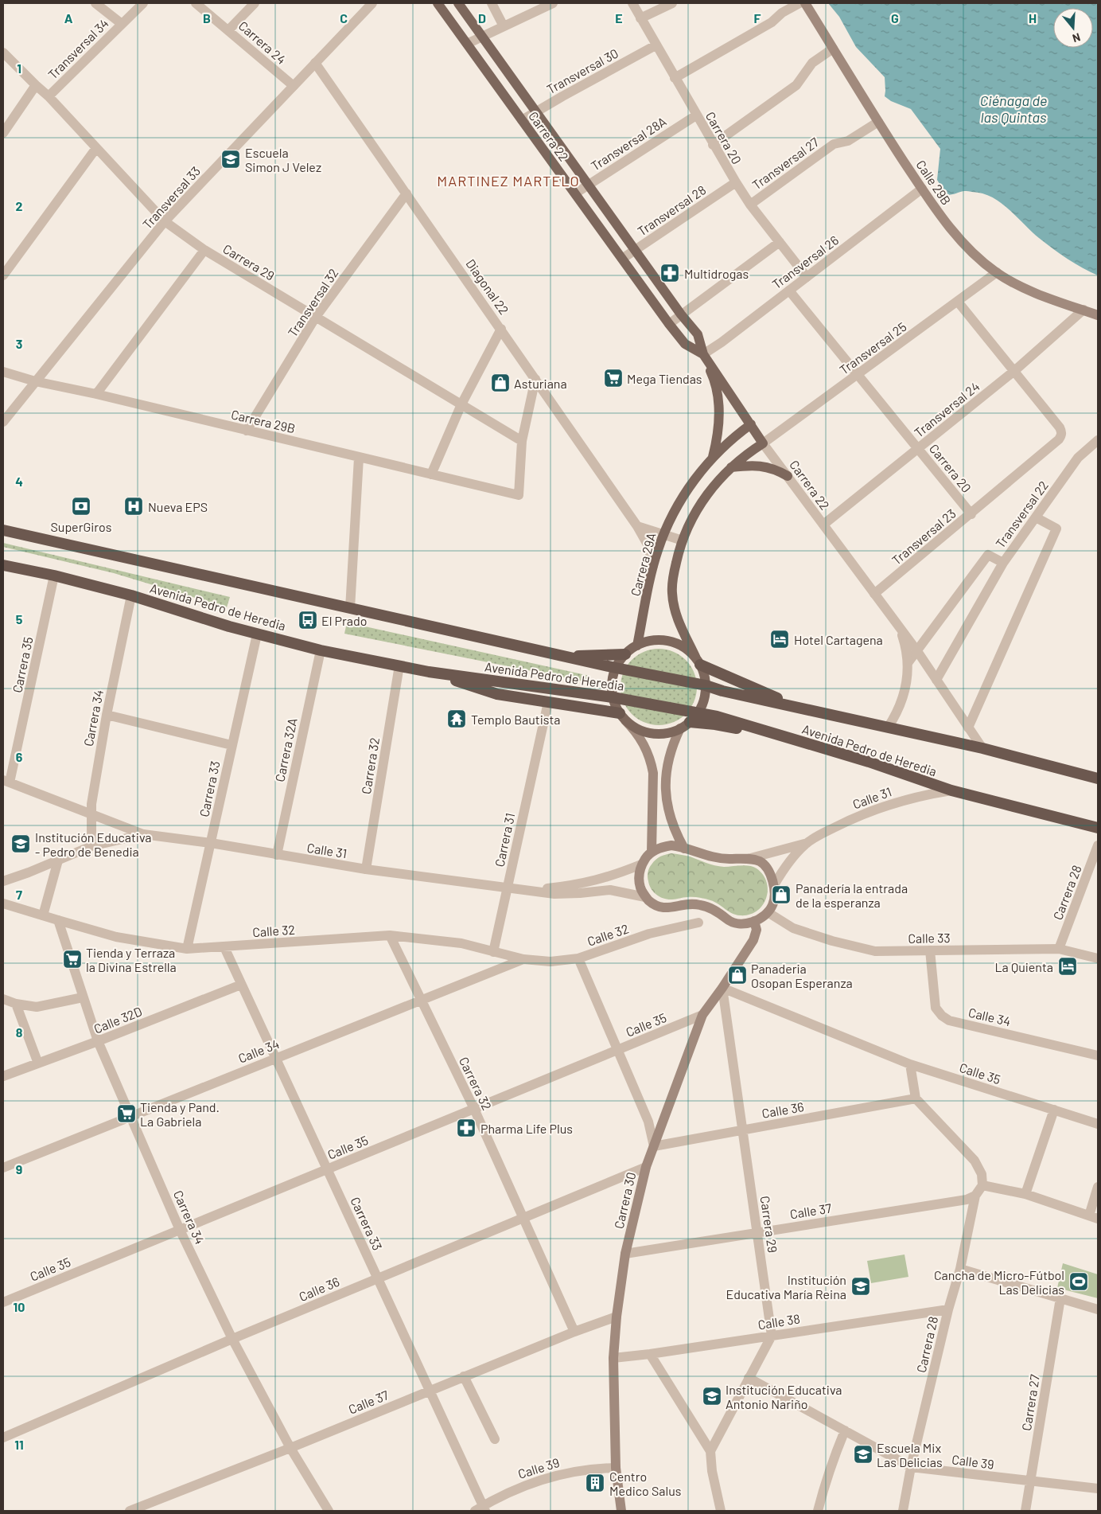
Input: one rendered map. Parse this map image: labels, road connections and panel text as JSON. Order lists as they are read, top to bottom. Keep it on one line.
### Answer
{"streets":{"highway":["Avenida Pedro de Heredia"],"main road":["Carrera 22","Calle 29B","Carrera 29A","Carrera 30"],"street":["Carrera 24","Transversal 34","Transversal 30","Carrera 20","Transversal 28A","Transversal 27","Transversal 33","Transversal 28","Carrera 29","Transversal 26","Diagonal 22","Transversal 32","Transversal 25","Transversal 24","Carrera 29B","Transversal 22","Transversal 23","Carrera 35","Carrera 34","Carrera 32A","Carrera 32","Carrera 33","Calle 31","Carrera 31","Carrera 28","Calle 32","Calle 33","Calle 34","Calle 32D","Calle 35","Calle 36","Calle 37","Calle 38","Carrera 27","Calle 39"]},"crossings":[["Carrera 24","Transversal 33"],["Transversal 34","Carrera 29"],["Transversal 30","Carrera 22"],["Transversal 30","Carrera 20"],["Carrera 22","Transversal 28A"],["Carrera 22","Transversal 28"],["Carrera 22","Transversal 26"],["Carrera 22","Transversal 25"],["Carrera 22","Transversal 24"],["Carrera 22","Transversal 22"],["Carrera 22","Transversal 23"],["Carrera 22","Carrera 29A"],["Carrera 22","Avenida Pedro de Heredia"],["Carrera 20","Transversal 28A"],["Carrera 20","Transversal 27"],["Carrera 20","Transversal 28"],["Carrera 20","Transversal 26"],["Carrera 20","Transversal 25"],["Carrera 20","Transversal 24"],["Carrera 20","Transversal 23"],["Transversal 27","Calle 29B"],["Calle 29B","Transversal 26"],["Calle 29B","Transversal 25"],["Calle 29B","Transversal 24"],["Transversal 33","Carrera 29"],["Transversal 33","Diagonal 22"],["Transversal 33","Carrera 29B"],["Carrera 29","Transversal 32"],["Carrera 29","Carrera 29B"],["Carrera 29","Calle 35"],["Carrera 29","Calle 36"],["Carrera 29","Carrera 30"],["Carrera 29","Calle 37"],["Carrera 29","Calle 38"],["Transversal 26","Carrera 29A"],["Diagonal 22","Transversal 32"],["Diagonal 22","Carrera 29A"],["Transversal 32","Carrera 29B"],["Transversal 24","Transversal 23"],["Avenida Pedro de Heredia","Carrera 35"],["Avenida Pedro de Heredia","Carrera 34"],["Avenida Pedro de Heredia","Carrera 32A"],["Avenida Pedro de Heredia","Carrera 32"],["Avenida Pedro de Heredia","Carrera 33"],["Avenida Pedro de Heredia","Calle 31"],["Carrera 35","Calle 31"],["Carrera 34","Calle 31"],["Carrera 34","Calle 32"],["Carrera 34","Calle 34"],["Carrera 34","Calle 32D"],["Carrera 34","Calle 35"],["Carrera 34","Calle 36"],["Carrera 34","Calle 37"],["Carrera 32A","Calle 31"],["Carrera 32","Calle 31"],["Carrera 32","Calle 32"],["Carrera 32","Calle 34"],["Carrera 32","Calle 35"],["Carrera 32","Calle 36"],["Carrera 32","Calle 37"],["Carrera 33","Calle 31"],["Carrera 33","Calle 32"],["Carrera 33","Calle 34"],["Carrera 33","Calle 32D"],["Carrera 33","Calle 35"],["Carrera 33","Calle 36"],["Carrera 33","Calle 37"],["Carrera 33","Calle 39"],["Calle 31","Carrera 31"],["Carrera 31","Calle 32"],["Carrera 28","Calle 33"],["Carrera 28","Calle 37"],["Carrera 28","Calle 38"],["Carrera 28","Calle 39"],["Calle 32","Calle 34"],["Calle 33","Calle 34"],["Calle 35","Carrera 30"],["Calle 36","Carrera 30"],["Carrera 30","Calle 37"],["Carrera 30","Calle 38"],["Carrera 30","Calle 39"],["Carrera 27","Calle 39"]],"districts":["MARTINEZ MARTELO"],"water":["Ciénaga de las Quintas"],"places":{"school or university":["Escuela Simon J Velez","Institución Educativa - Pedro de Benedia","Institución Educativa María Reina","Institución Educativa Antonio Nariño","Escuela Mix Las Delicias"],"pharmacy":["Multidrogas","Pharma Life Plus"],"supermarket":["Mega Tiendas","Tienda y Terraza la Divina Estrella","Tienda y Pand. La Gabriela"],"shop":["Asturiana","Panadería la entrada de la esperanza","Panaderia Osopan Esperanza"],"bank":["SuperGiros"],"hospital":["Nueva EPS"],"bus stop":["El Prado"],"hotel":["Hotel Cartagena","La Quienta"],"temple":["Templo Bautista"],"sports":["Cancha de Micro-Fútbol Las Delicias"],"building":["Centro Medico Salus"]},"north":"bottom","grid":{"columns":["A","B","C","D","E","F","G","H"],"rows":["1","2","3","4","5","6","7","8","9","10","11"]}}
